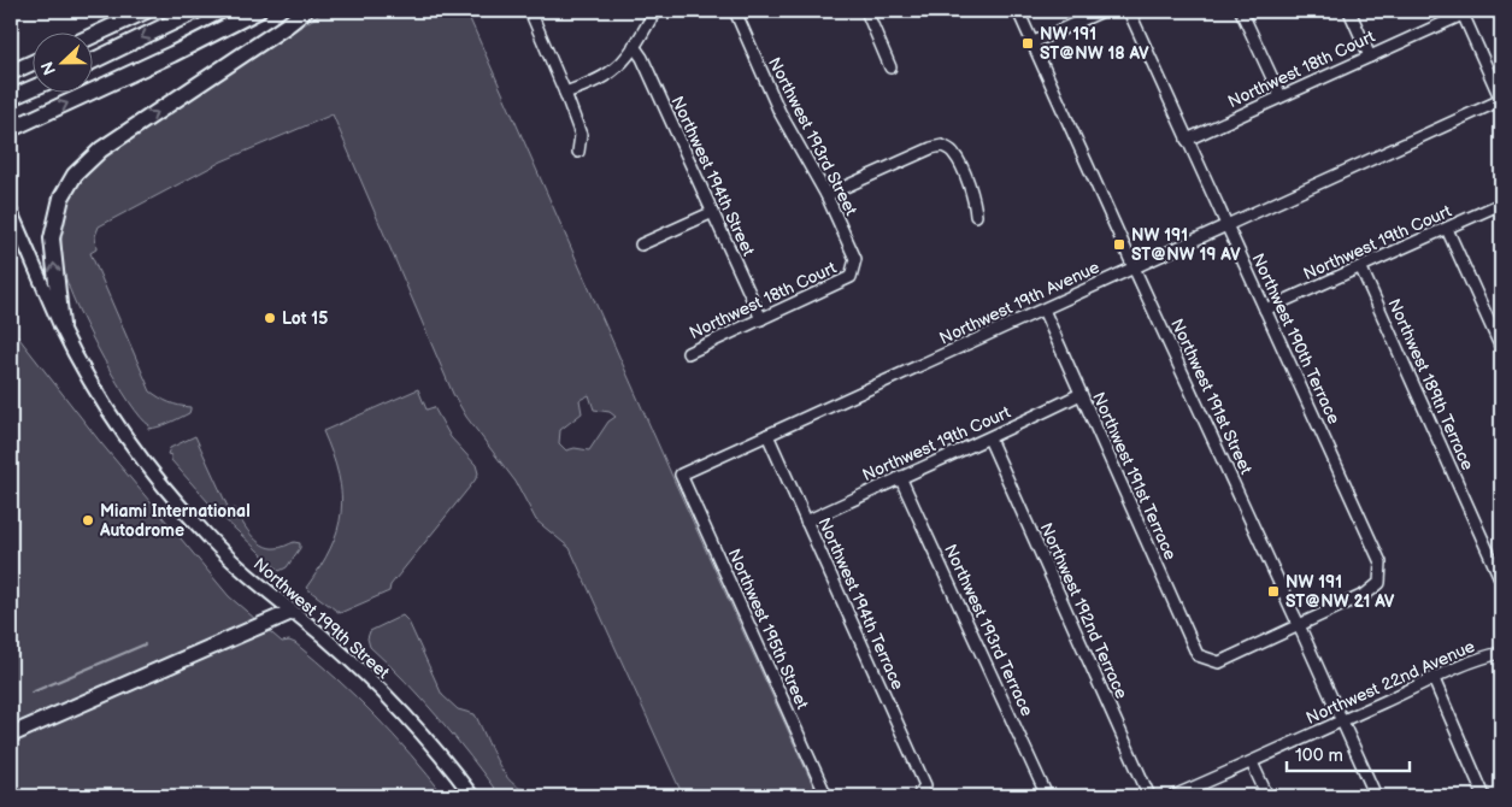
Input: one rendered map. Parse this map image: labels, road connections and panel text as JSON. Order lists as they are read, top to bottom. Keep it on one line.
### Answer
{"streets":{"main road":["Northwest 199th Street"],"street":["Northwest 18th Court","Northwest 193rd Street","Northwest 194th Street","Northwest 19th Court","Northwest 19th Avenue","Northwest 190th Terrace","Northwest 189th Terrace","Northwest 191st Street","Northwest 191st Terrace","Northwest 194th Terrace","Northwest 192nd Terrace","Northwest 195th Street","Northwest 193rd Terrace","Northwest 22nd Avenue"]},"crossings":[["Northwest 18th Court","Northwest 193rd Street"],["Northwest 18th Court","Northwest 194th Street"],["Northwest 18th Court","Northwest 190th Terrace"],["Northwest 19th Court","Northwest 190th Terrace"],["Northwest 19th Court","Northwest 189th Terrace"],["Northwest 19th Court","Northwest 191st Terrace"],["Northwest 19th Court","Northwest 194th Terrace"],["Northwest 19th Court","Northwest 192nd Terrace"],["Northwest 19th Court","Northwest 193rd Terrace"],["Northwest 19th Avenue","Northwest 190th Terrace"],["Northwest 19th Avenue","Northwest 191st Street"],["Northwest 19th Avenue","Northwest 191st Terrace"],["Northwest 19th Avenue","Northwest 194th Terrace"],["Northwest 19th Avenue","Northwest 195th Street"],["Northwest 190th Terrace","Northwest 191st Street"],["Northwest 190th Terrace","Northwest 191st Terrace"],["Northwest 191st Street","Northwest 191st Terrace"],["Northwest 191st Street","Northwest 22nd Avenue"]],"places":{"transit":["NW 191 ST@NW 18 AV","NW 191 ST@NW 19 AV","NW 191 ST@NW 21 AV"],"other":["Lot 15","Miami International Autodrome"]},"scale_bar":"100 m","north":"left"}
